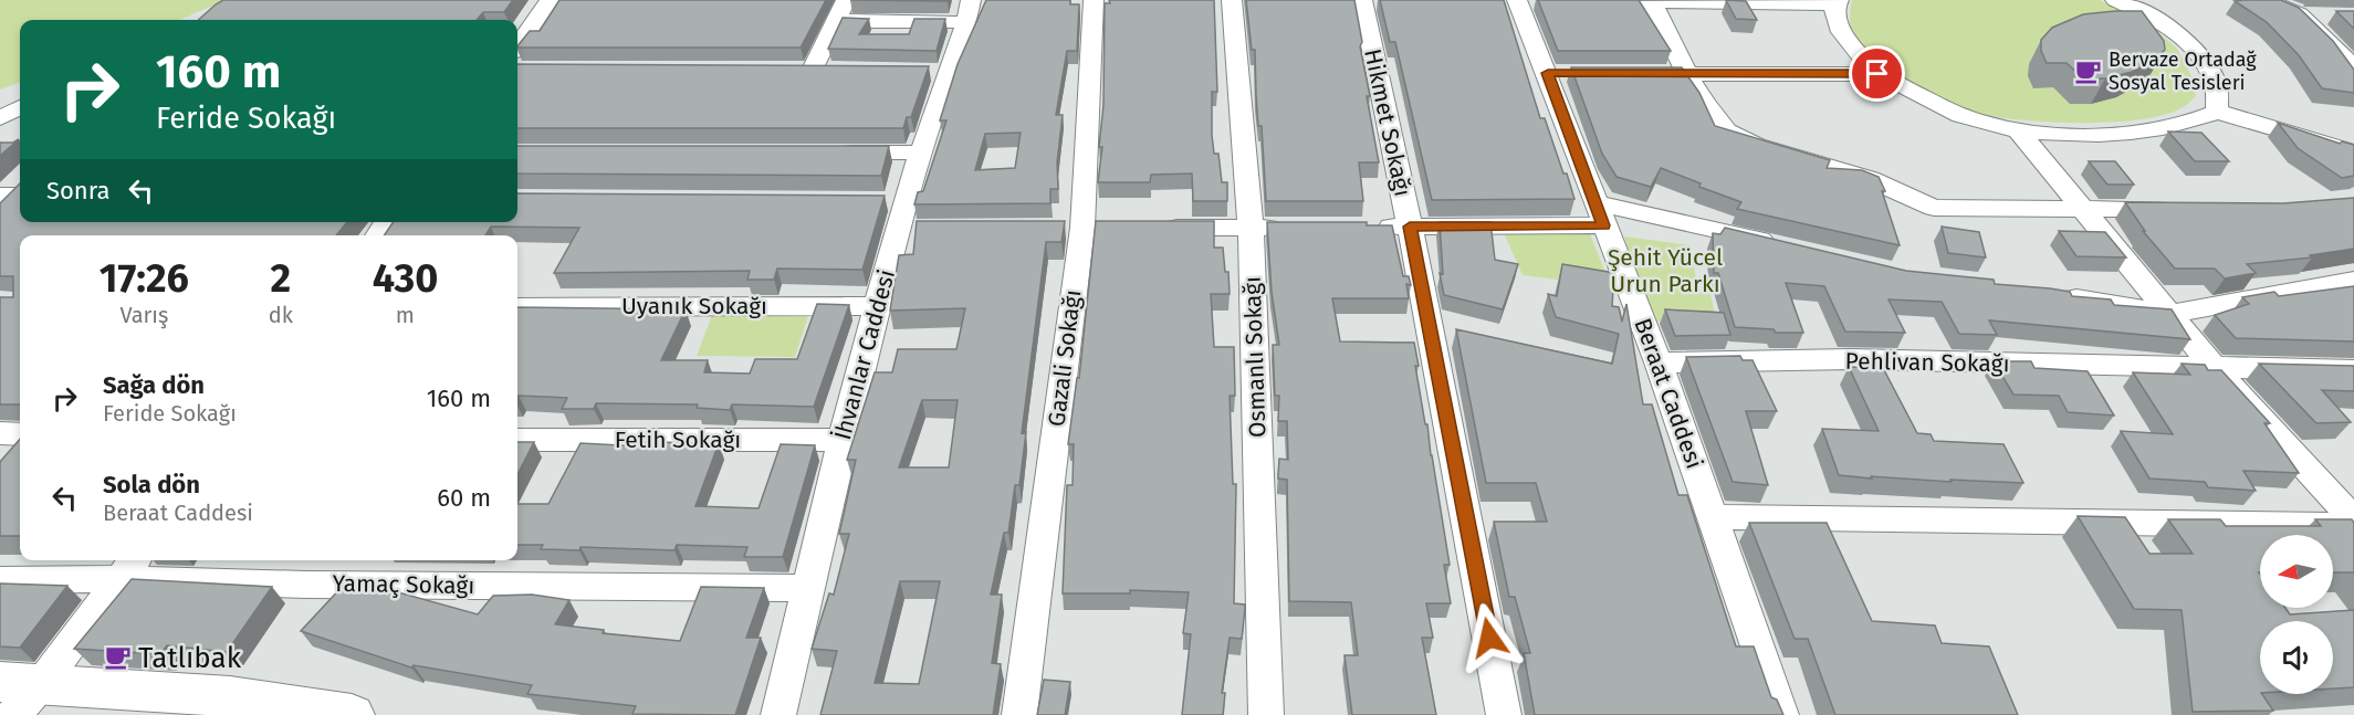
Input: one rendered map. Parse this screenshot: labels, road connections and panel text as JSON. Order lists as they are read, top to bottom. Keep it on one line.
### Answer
{"streets":{"street":["Hikmet Sokağı","Uyanık Sokağı","İhvanlar Caddesi","Osmanlı Sokağı","Gazali Sokağı","Pehlivan Sokağı","Beraat Caddesi","Fetih Sokağı","Yamaç Sokağı"]},"crossings":[["Uyanık Sokağı","İhvanlar Caddesi"],["İhvanlar Caddesi","Fetih Sokağı"],["İhvanlar Caddesi","Yamaç Sokağı"],["Pehlivan Sokağı","Beraat Caddesi"]],"parks":["Şehit Yücel Urun Parkı"],"places":{"cafe":["Bervaze Ortadağ Sosyal Tesisleri","Tatlıbak"]},"north":"left","page":{"turn":["160 m","Feride Sokağı"],"then":"Sonra","eta":["17:26","Varış","2","dk","430","m"],"list":[{"name":"Sağa dön","note":"Feride Sokağı","value":"160 m"},{"name":"Sola dön","note":"Beraat Caddesi","value":"60 m"}]}}
